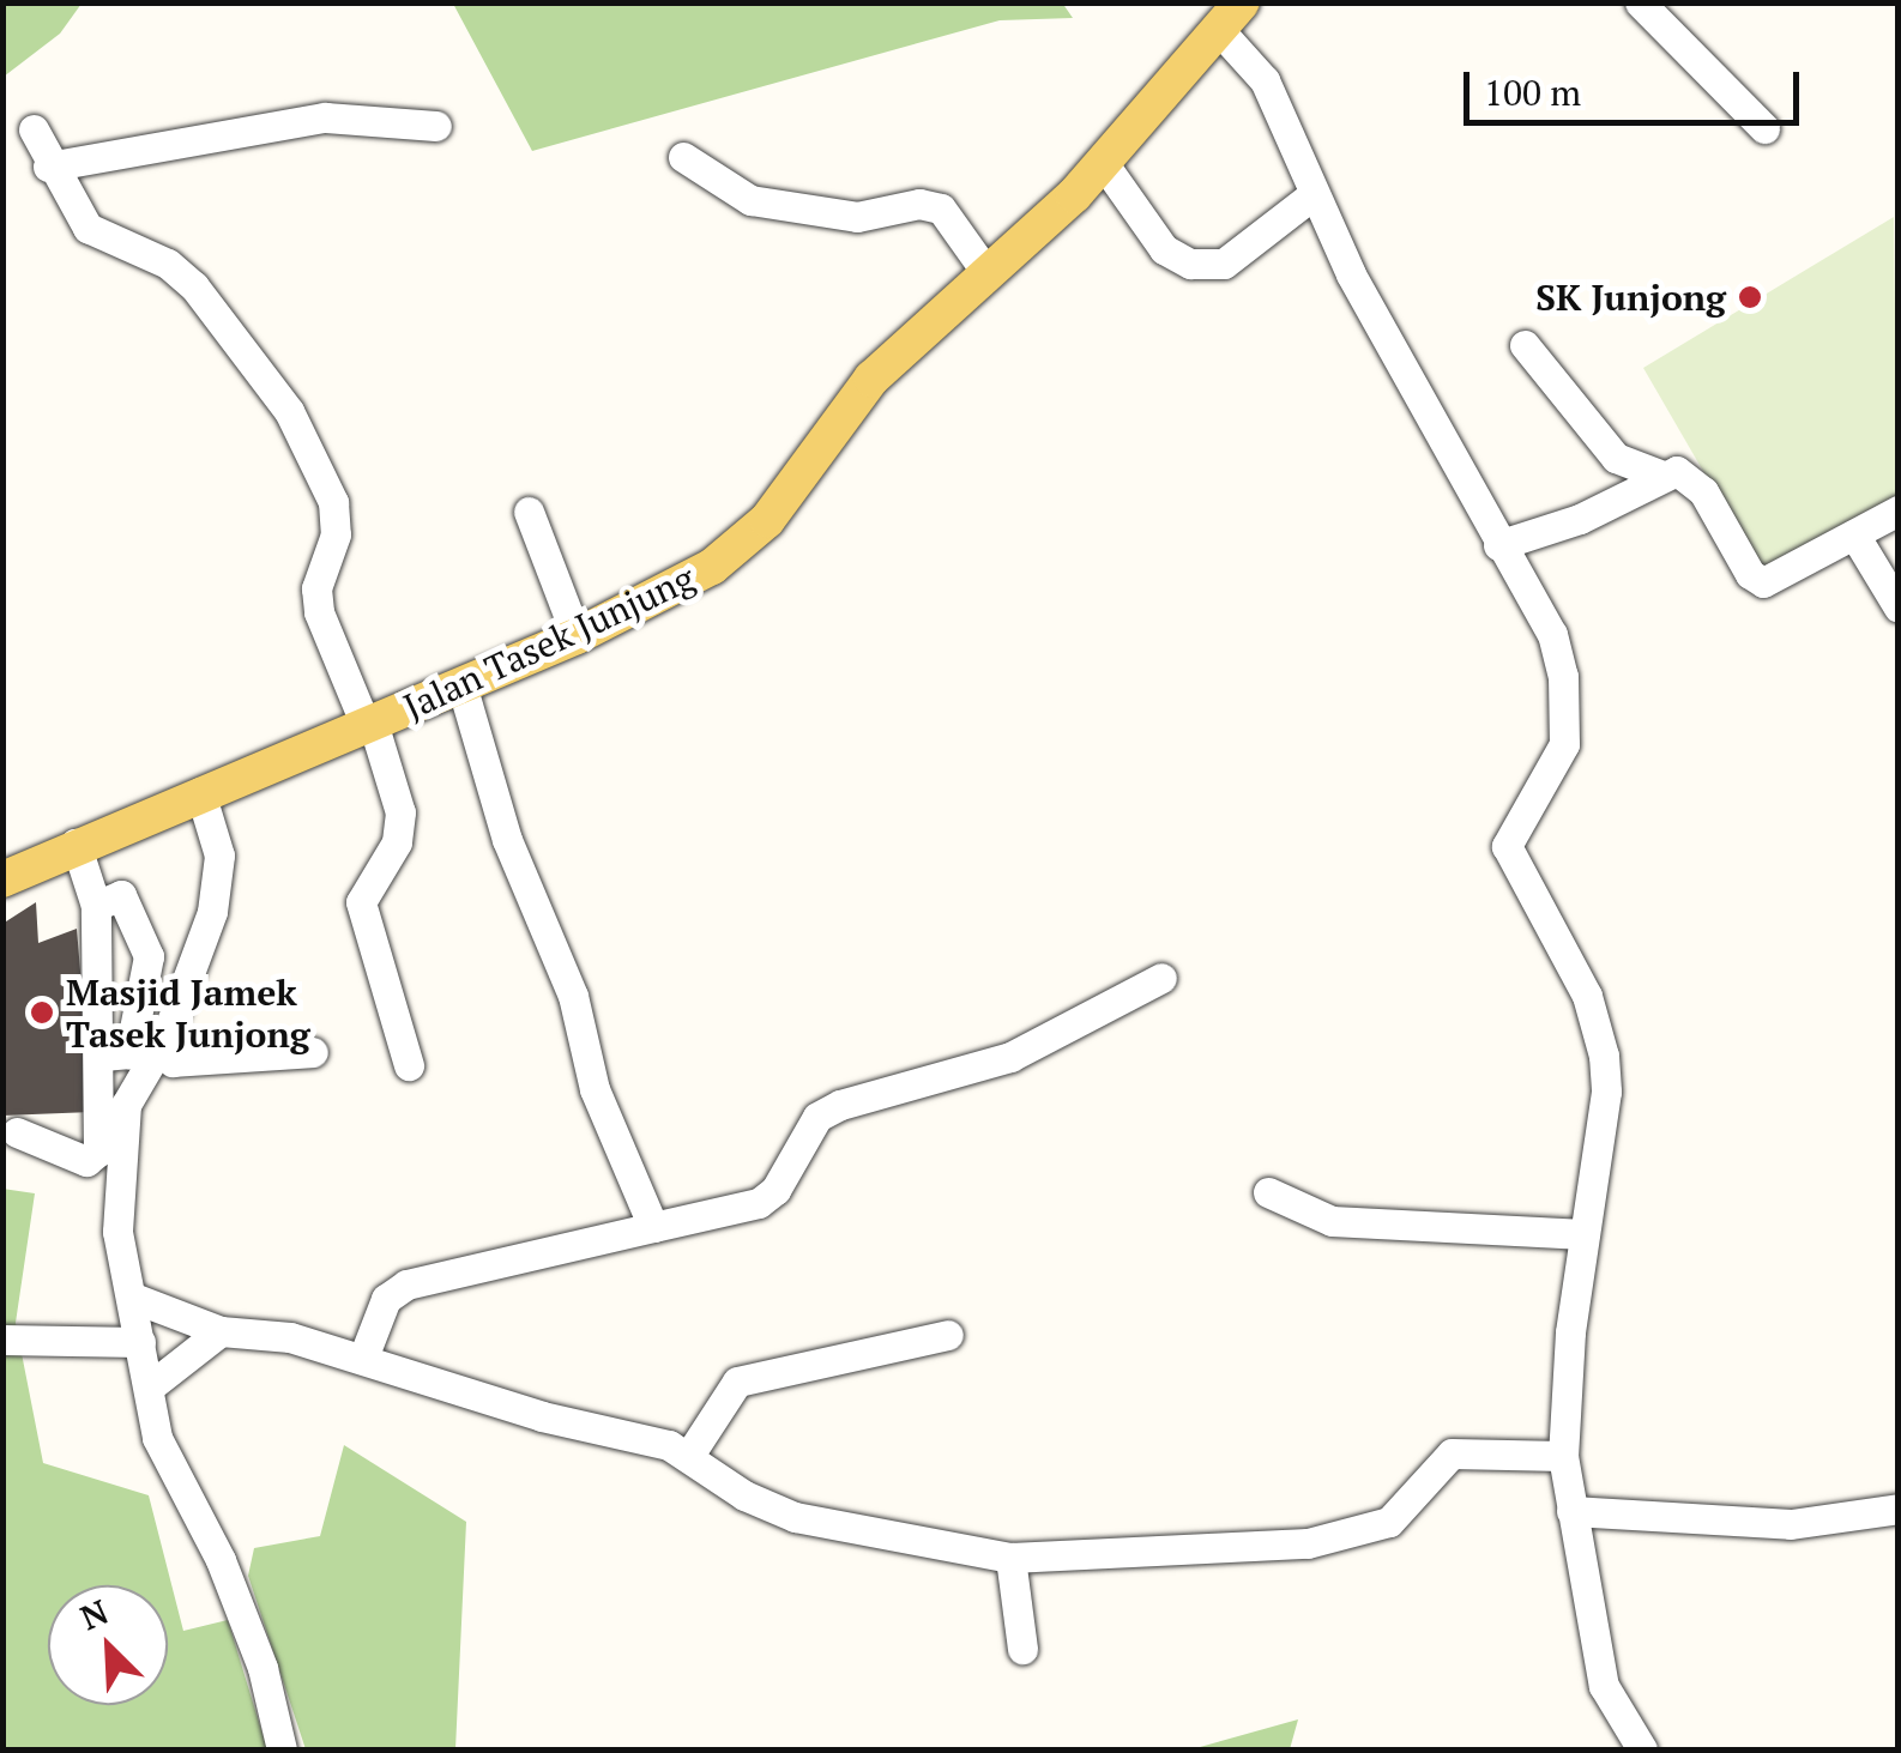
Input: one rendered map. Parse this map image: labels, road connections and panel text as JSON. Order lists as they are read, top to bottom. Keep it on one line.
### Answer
{"streets":{"main road":["Jalan Tasek Junjung"]},"places":["SK Junjong","Masjid Jamek Tasek Junjong"],"scale_bar":"100 m","north":"top left"}
